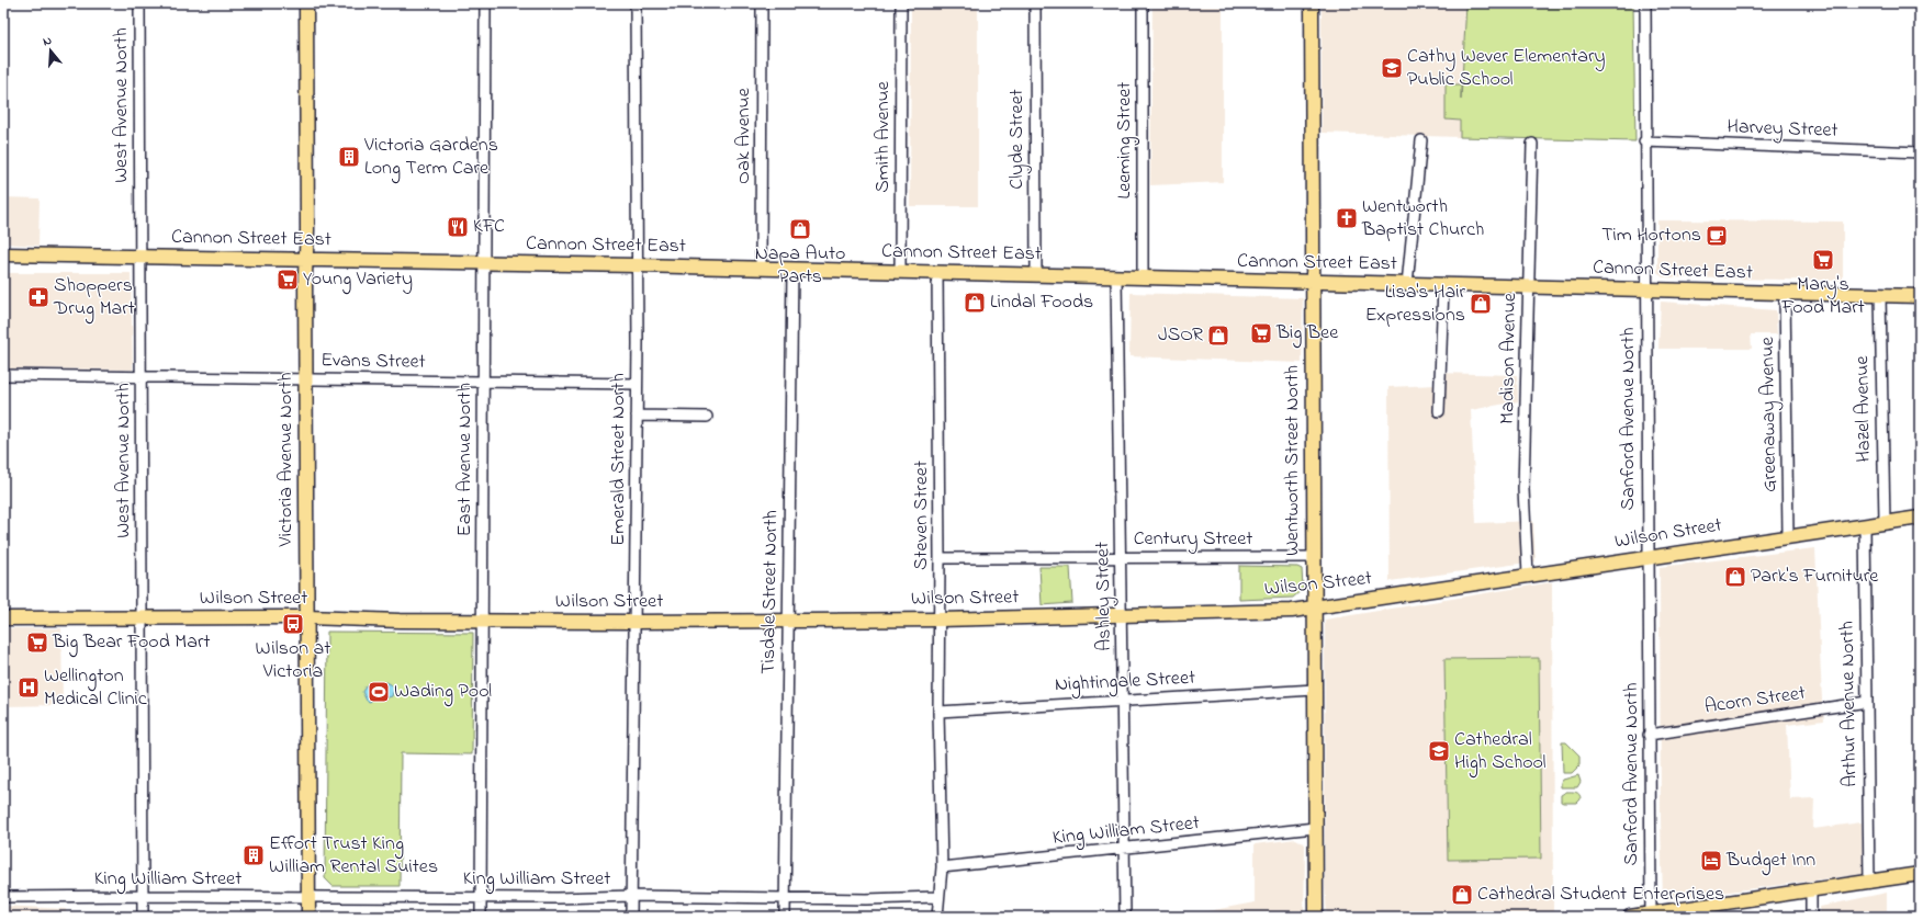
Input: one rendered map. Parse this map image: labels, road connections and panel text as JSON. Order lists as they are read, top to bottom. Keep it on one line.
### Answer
{"streets":{"main road":["Cannon Street East","Victoria Avenue North","Wentworth Street North","Wilson Street"],"street":["West Avenue North","Harvey Street","Oak Avenue","Smith Avenue","Clyde Street","Leeming Street","Madison Avenue","Evans Street","Hazel Avenue","Greenaway Avenue","Sanford Avenue North","East Avenue North","Emerald Street North","Steven Street","Century Street","Tisdale Street North","Ashley Street","Nightingale Street","Acorn Street","Arthur Avenue North","King William Street"]},"crossings":[["West Avenue North","Cannon Street East"],["West Avenue North","Evans Street"],["West Avenue North","Wilson Street"],["West Avenue North","King William Street"],["Harvey Street","Sanford Avenue North"],["Oak Avenue","Cannon Street East"],["Smith Avenue","Cannon Street East"],["Clyde Street","Cannon Street East"],["Leeming Street","Cannon Street East"],["Cannon Street East","Madison Avenue"],["Cannon Street East","Hazel Avenue"],["Cannon Street East","Greenaway Avenue"],["Cannon Street East","Sanford Avenue North"],["Cannon Street East","Victoria Avenue North"],["Cannon Street East","East Avenue North"],["Cannon Street East","Emerald Street North"],["Cannon Street East","Wentworth Street North"],["Cannon Street East","Steven Street"],["Cannon Street East","Tisdale Street North"],["Cannon Street East","Ashley Street"],["Madison Avenue","Wilson Street"],["Evans Street","Victoria Avenue North"],["Evans Street","East Avenue North"],["Evans Street","Emerald Street North"],["Hazel Avenue","Wilson Street"],["Greenaway Avenue","Wilson Street"],["Sanford Avenue North","Wilson Street"],["Sanford Avenue North","Acorn Street"],["Victoria Avenue North","Wilson Street"],["Victoria Avenue North","King William Street"],["East Avenue North","Wilson Street"],["East Avenue North","King William Street"],["Emerald Street North","Wilson Street"],["Emerald Street North","King William Street"],["Wentworth Street North","Wilson Street"],["Wentworth Street North","Century Street"],["Wentworth Street North","Nightingale Street"],["Wentworth Street North","King William Street"],["Steven Street","Wilson Street"],["Steven Street","Century Street"],["Steven Street","Nightingale Street"],["Steven Street","King William Street"],["Wilson Street","Tisdale Street North"],["Wilson Street","Ashley Street"],["Wilson Street","Arthur Avenue North"],["Century Street","Ashley Street"],["Tisdale Street North","King William Street"],["Ashley Street","Nightingale Street"],["Ashley Street","King William Street"],["Acorn Street","Arthur Avenue North"]],"places":{"school or university":["Cathy Wever Elementary Public School","Cathedral High School"],"building":["Victoria Gardens Long Term Care","Effort Trust King William Rental Suites"],"church":["Wentworth Baptist Church"],"restaurant":["KFC"],"shop":["Napa Auto Parts","Lindal Foods","Lisa's Hair Expressions","JSOR","Park's Furniture","Cathedral Student Enterprises"],"cafe":["Tim Hortons"],"supermarket":["Mary's Food Mart","Young Variety","Big Bee","Big Bear Food Mart"],"pharmacy":["Shoppers Drug Mart"],"bus stop":["Wilson at Victoria"],"hospital":["Wellington Medical Clinic"],"sports":["Wading Pool"],"hotel":["Budget Inn"]},"north":"top"}
